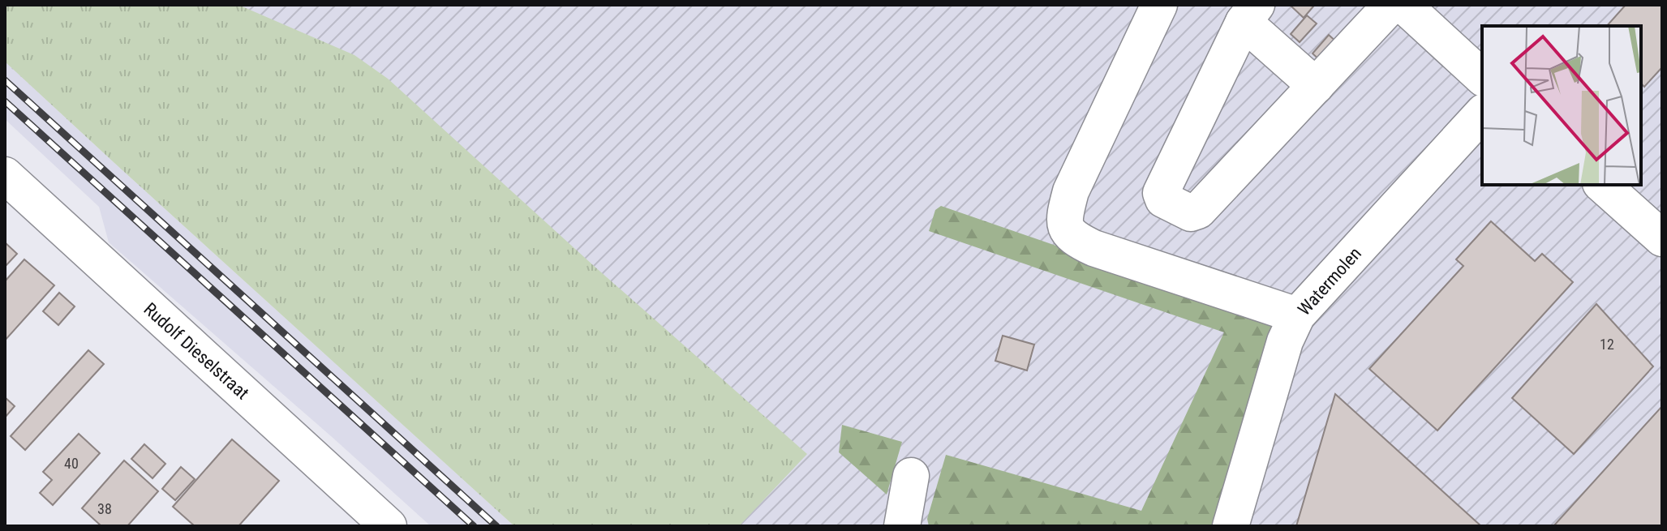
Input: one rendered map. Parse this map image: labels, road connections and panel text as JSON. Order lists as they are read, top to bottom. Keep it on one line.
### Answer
{"streets":{"street":["Watermolen","Rudolf Dieselstraat"]},"house_numbers":["12","40","38"]}
